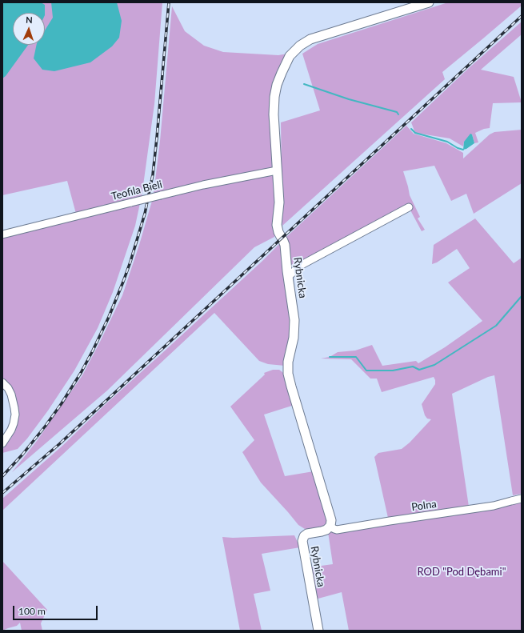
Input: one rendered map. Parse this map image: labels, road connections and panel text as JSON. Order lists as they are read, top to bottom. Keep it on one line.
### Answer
{"streets":{"street":["Teofila Bieli","Rybnicka","Polna"]},"crossings":[["Teofila Bieli","Rybnicka"],["Rybnicka","Polna"]],"parks":["ROD \"Pod Dębami\""],"scale_bar":"100 m","north":"top"}
